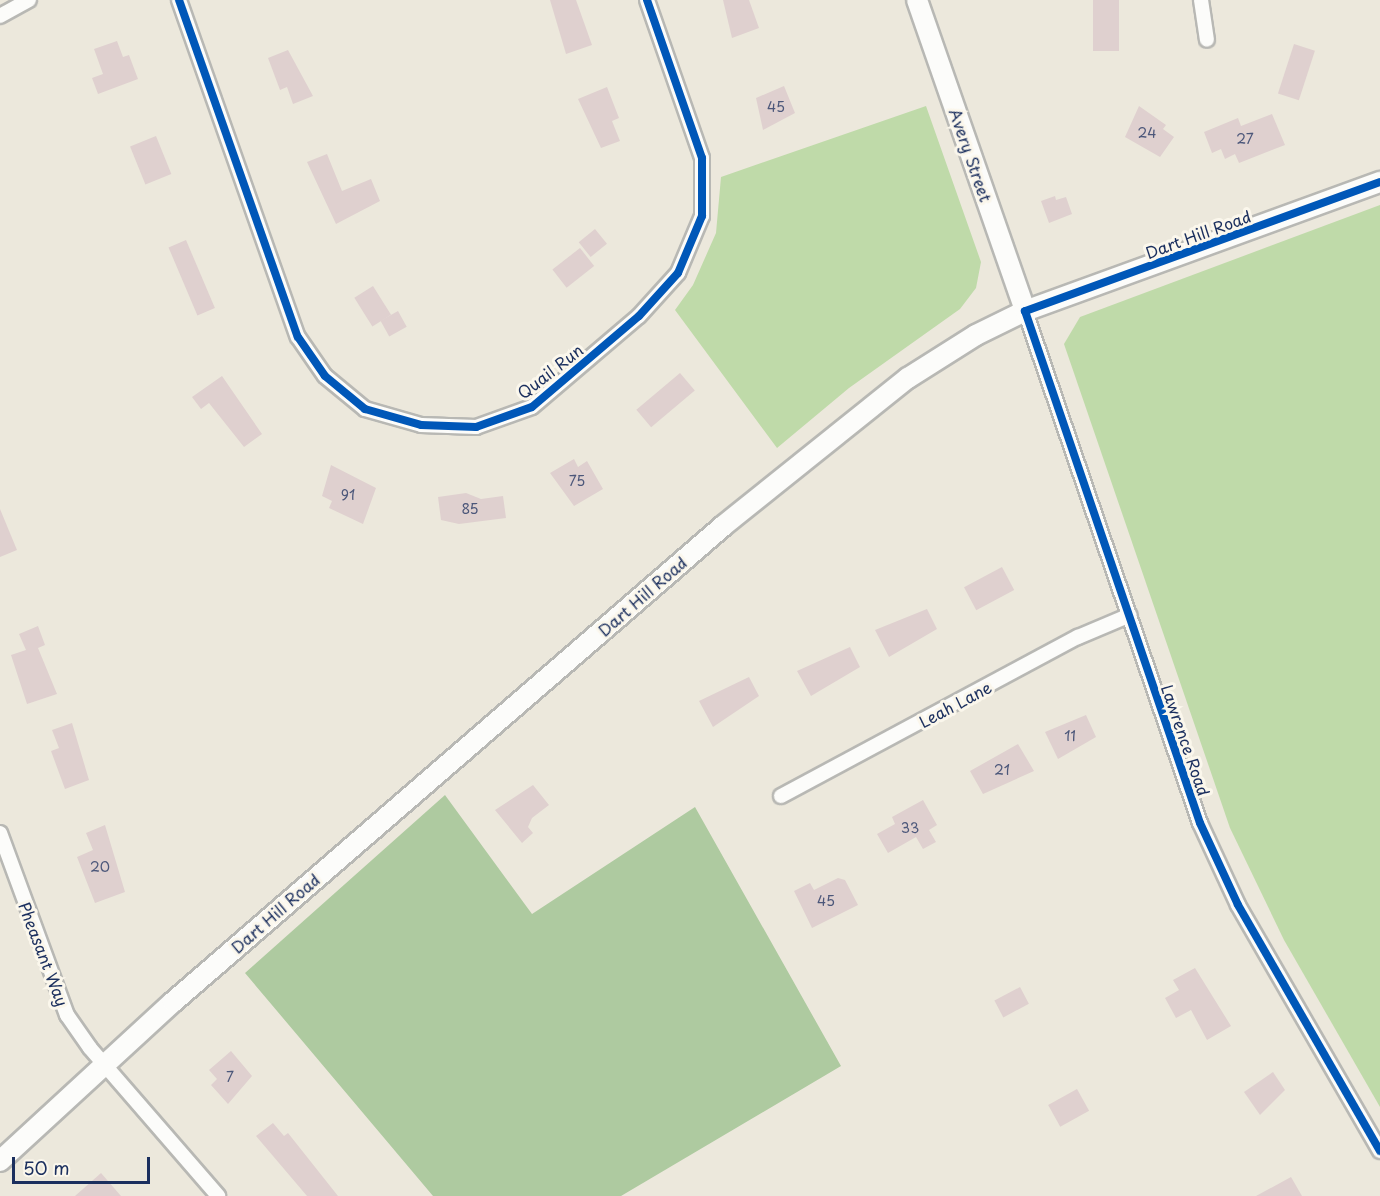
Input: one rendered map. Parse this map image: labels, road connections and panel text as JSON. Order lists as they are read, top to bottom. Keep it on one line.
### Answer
{"streets":{"main road":["Avery Street","Dart Hill Road"],"street":["Quail Run","Leah Lane","Lawrence Road","Pheasant Way"]},"crossings":[["Avery Street","Dart Hill Road"],["Avery Street","Lawrence Road"],["Dart Hill Road","Lawrence Road"],["Dart Hill Road","Pheasant Way"],["Leah Lane","Lawrence Road"]],"house_numbers":["45","24","27","75","91","85","11","21","33","20","45","7"],"scale_bar":"50 m"}
